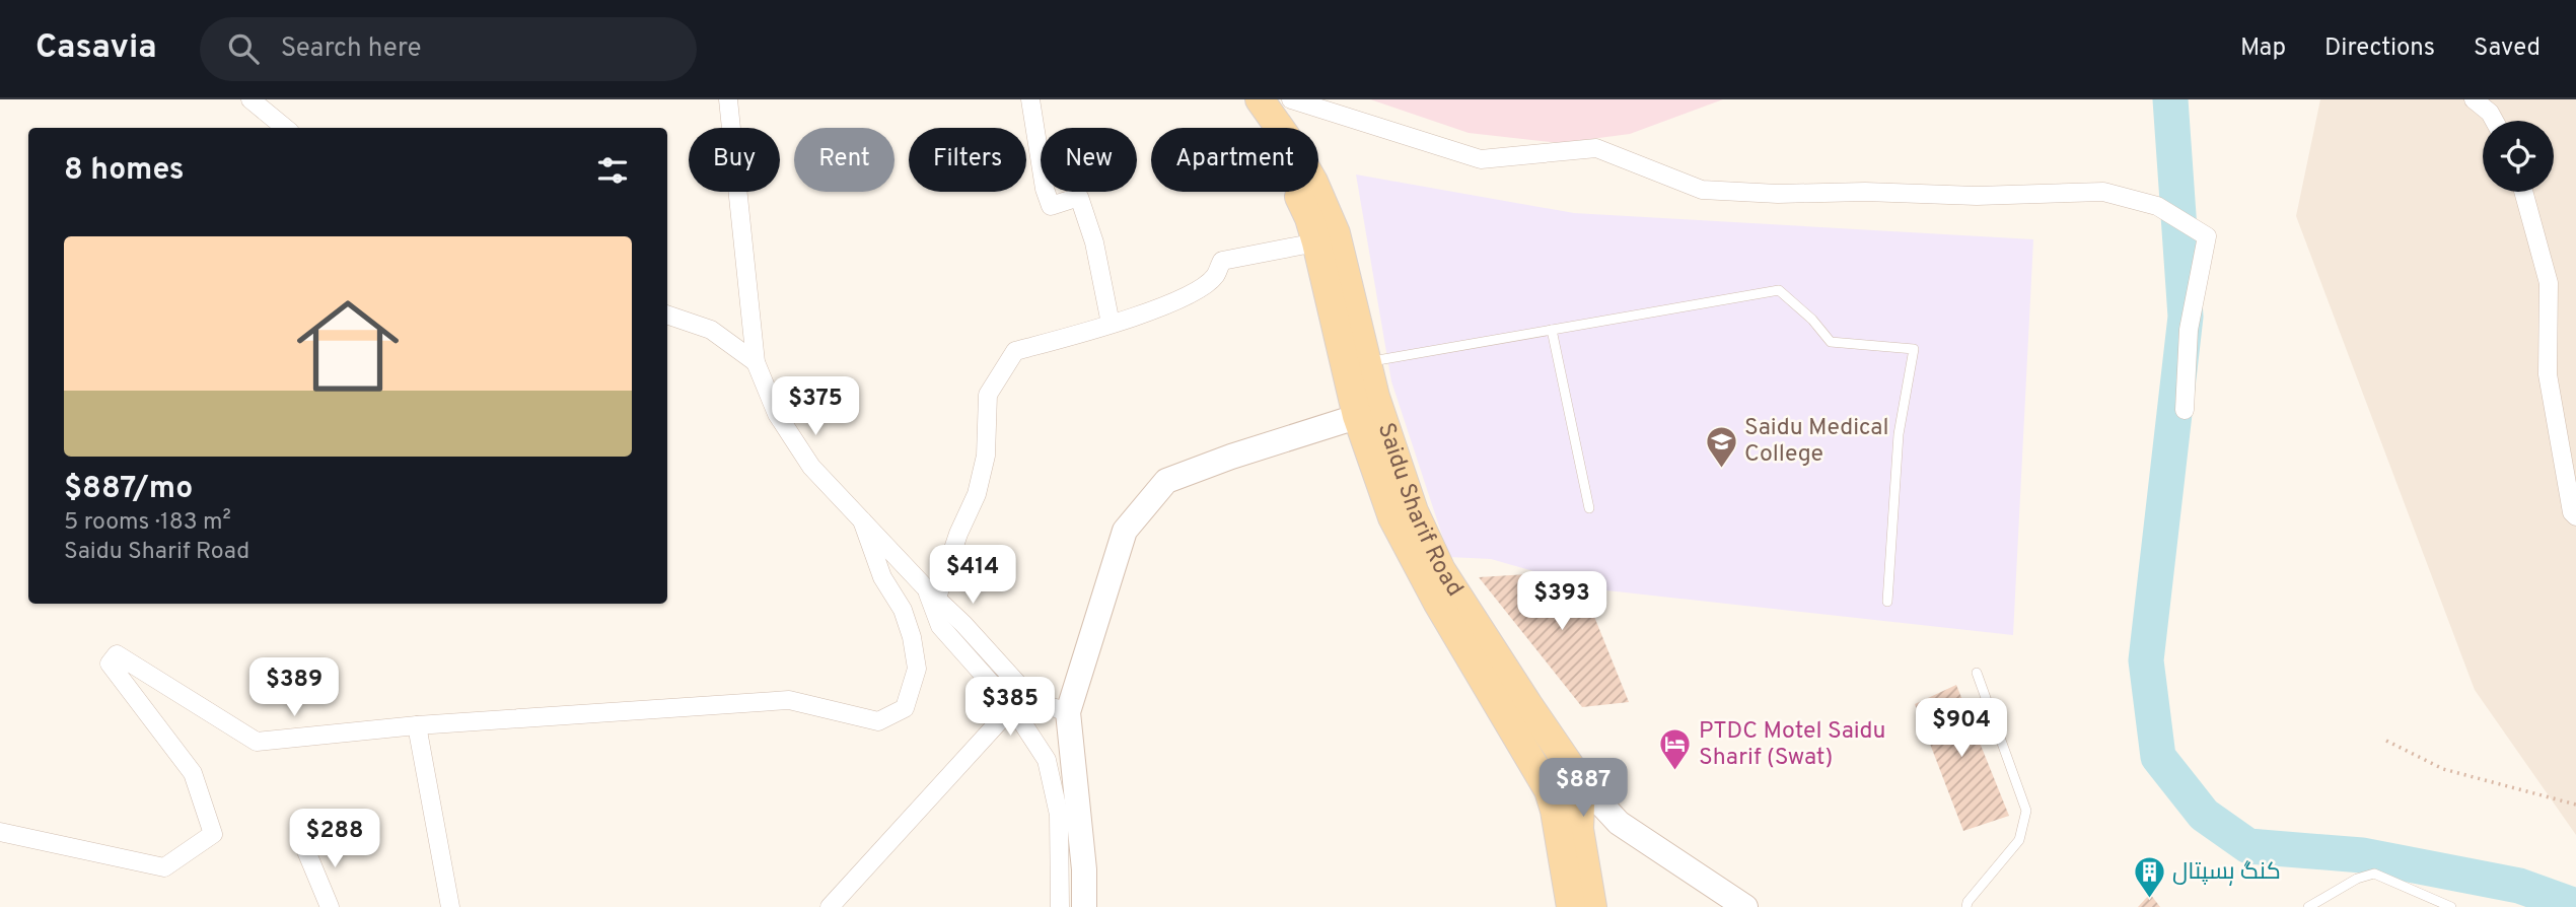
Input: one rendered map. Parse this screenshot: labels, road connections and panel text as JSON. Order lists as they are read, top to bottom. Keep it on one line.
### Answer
{"streets":{"main road":["Saidu Sharif Road"]},"places":{"school or university":["Saidu Medical College"],"hotel":["PTDC Motel Saidu Sharif (Swat)"],"building":["کنگ ہسپتال"]},"page":{"header":"Casavia","search":"Search here","nav":["Map","Directions","Saved"],"chip":["Buy","Rent","Filters","New","Apartment"],"heading":"8 homes","list":[{"name":"$887/mo","note":"5 rooms · 183 m² · Saidu Sharif Road"}],"price":["$375","$414","$393","$389","$385","$904","$887","$288"]}}
